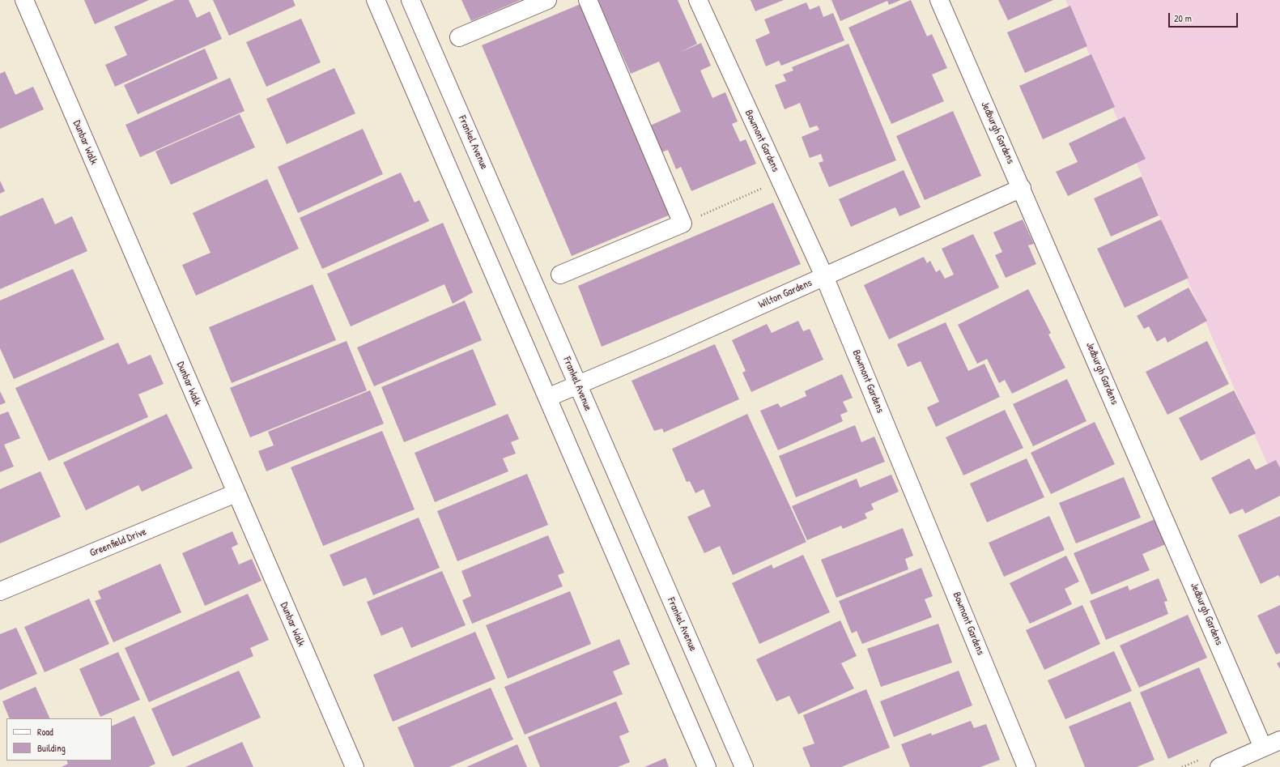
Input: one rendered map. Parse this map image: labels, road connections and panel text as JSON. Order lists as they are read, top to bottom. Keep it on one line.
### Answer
{"streets":{"street":["Jedburgh Gardens","Bowmont Gardens","Dunbar Walk","Frankel Avenue","Wilton Gardens","Greenfield Drive"]},"crossings":[["Jedburgh Gardens","Wilton Gardens"],["Bowmont Gardens","Wilton Gardens"],["Dunbar Walk","Greenfield Drive"],["Frankel Avenue","Wilton Gardens"]],"legend":["Road","Building"],"scale_bar":"20 m"}
